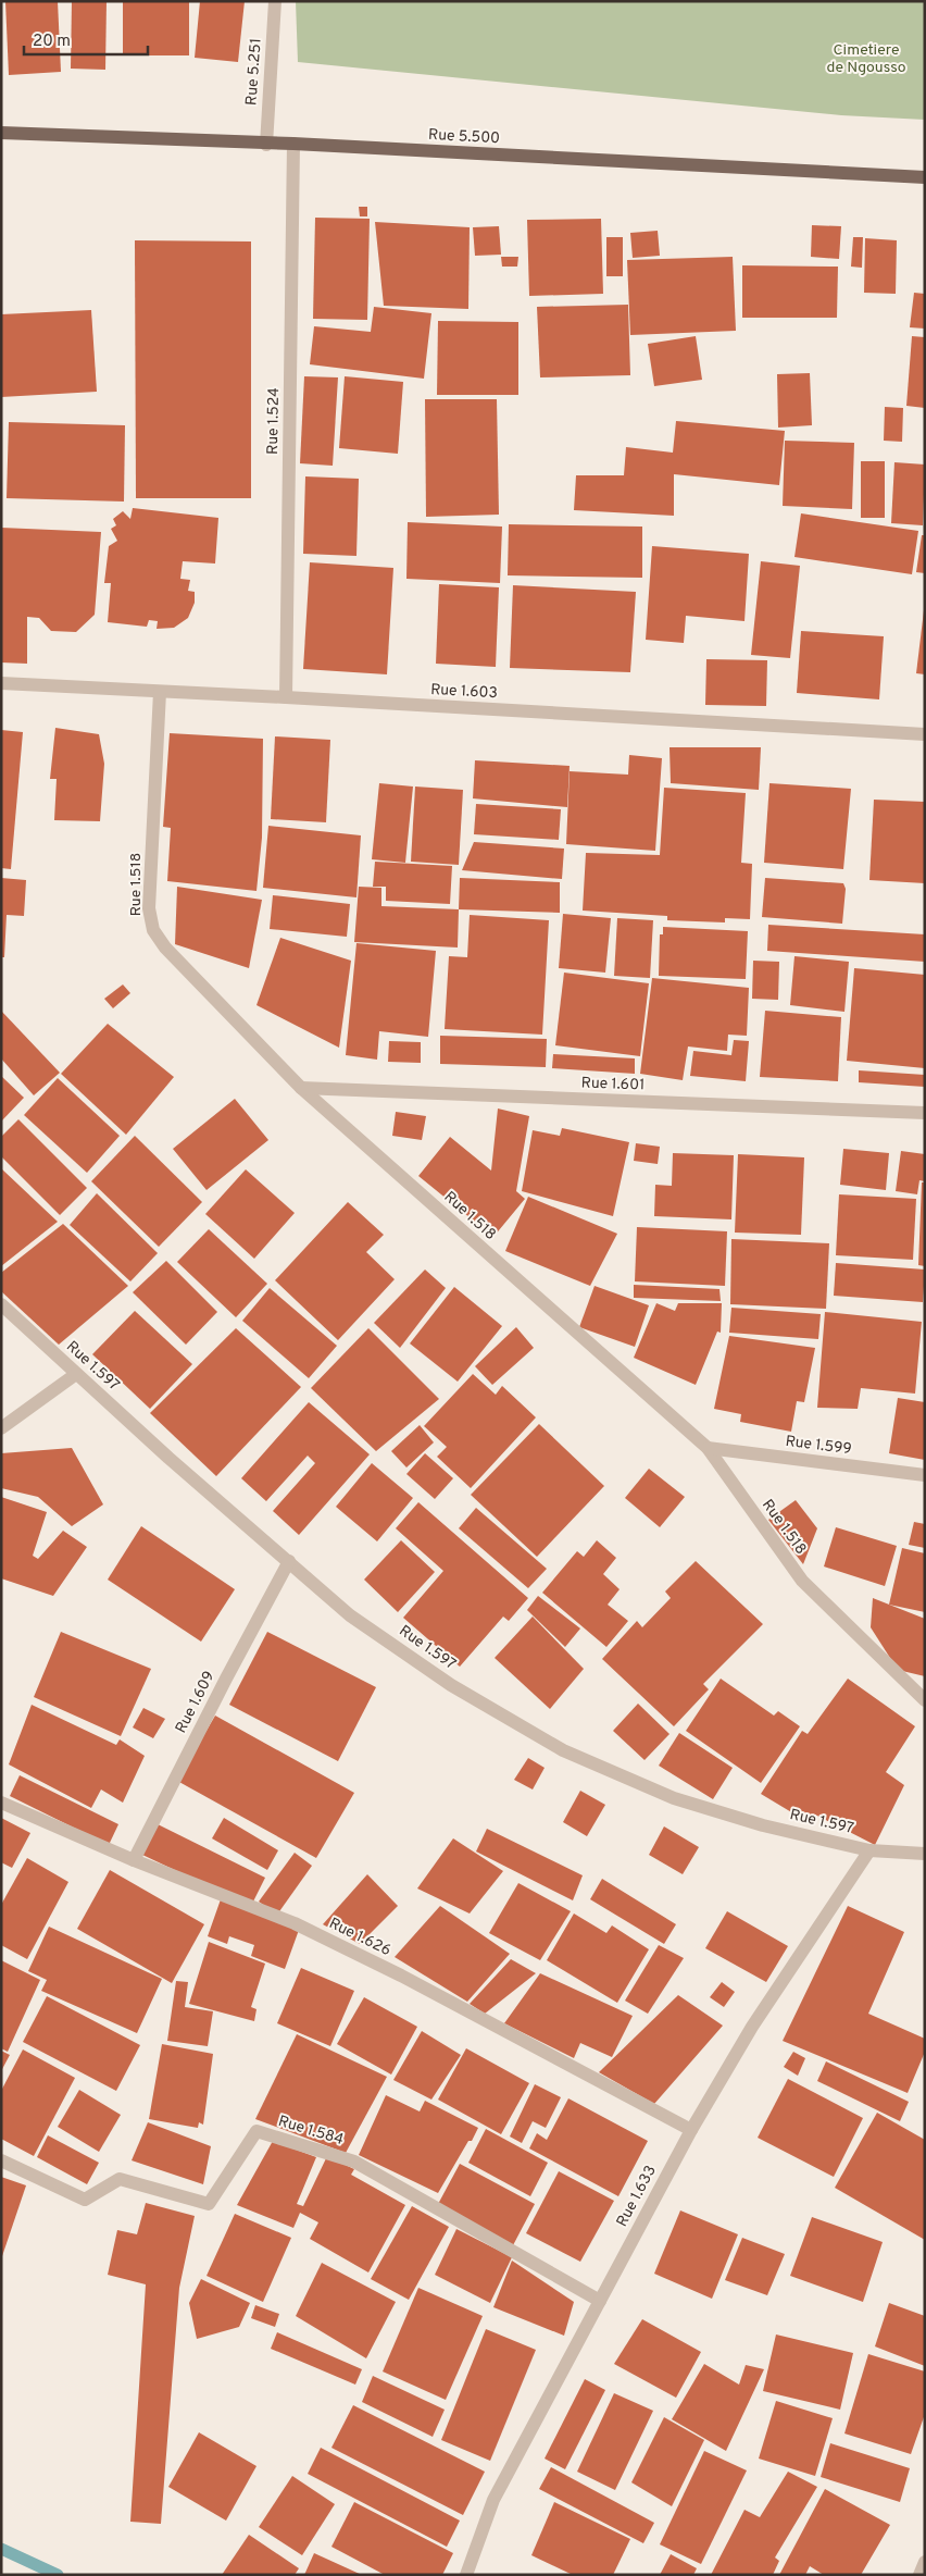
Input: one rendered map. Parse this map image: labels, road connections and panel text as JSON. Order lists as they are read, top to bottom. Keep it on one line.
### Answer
{"streets":{"main road":["Rue 5.500"],"street":["Rue 5.251","Rue 1.524","Rue 1.603","Rue 1.518","Rue 1.601","Rue 1.597","Rue 1.599","Rue 1.609","Rue 1.626","Rue 1.584","Rue 1.633"]},"crossings":[["Rue 5.251","Rue 5.500"],["Rue 5.500","Rue 1.524"],["Rue 1.524","Rue 1.603"],["Rue 1.603","Rue 1.518"],["Rue 1.518","Rue 1.601"],["Rue 1.518","Rue 1.599"],["Rue 1.597","Rue 1.609"],["Rue 1.597","Rue 1.633"],["Rue 1.609","Rue 1.626"],["Rue 1.626","Rue 1.633"],["Rue 1.584","Rue 1.633"]],"parks":["Cimetiere de Ngousso"],"scale_bar":"20 m"}
